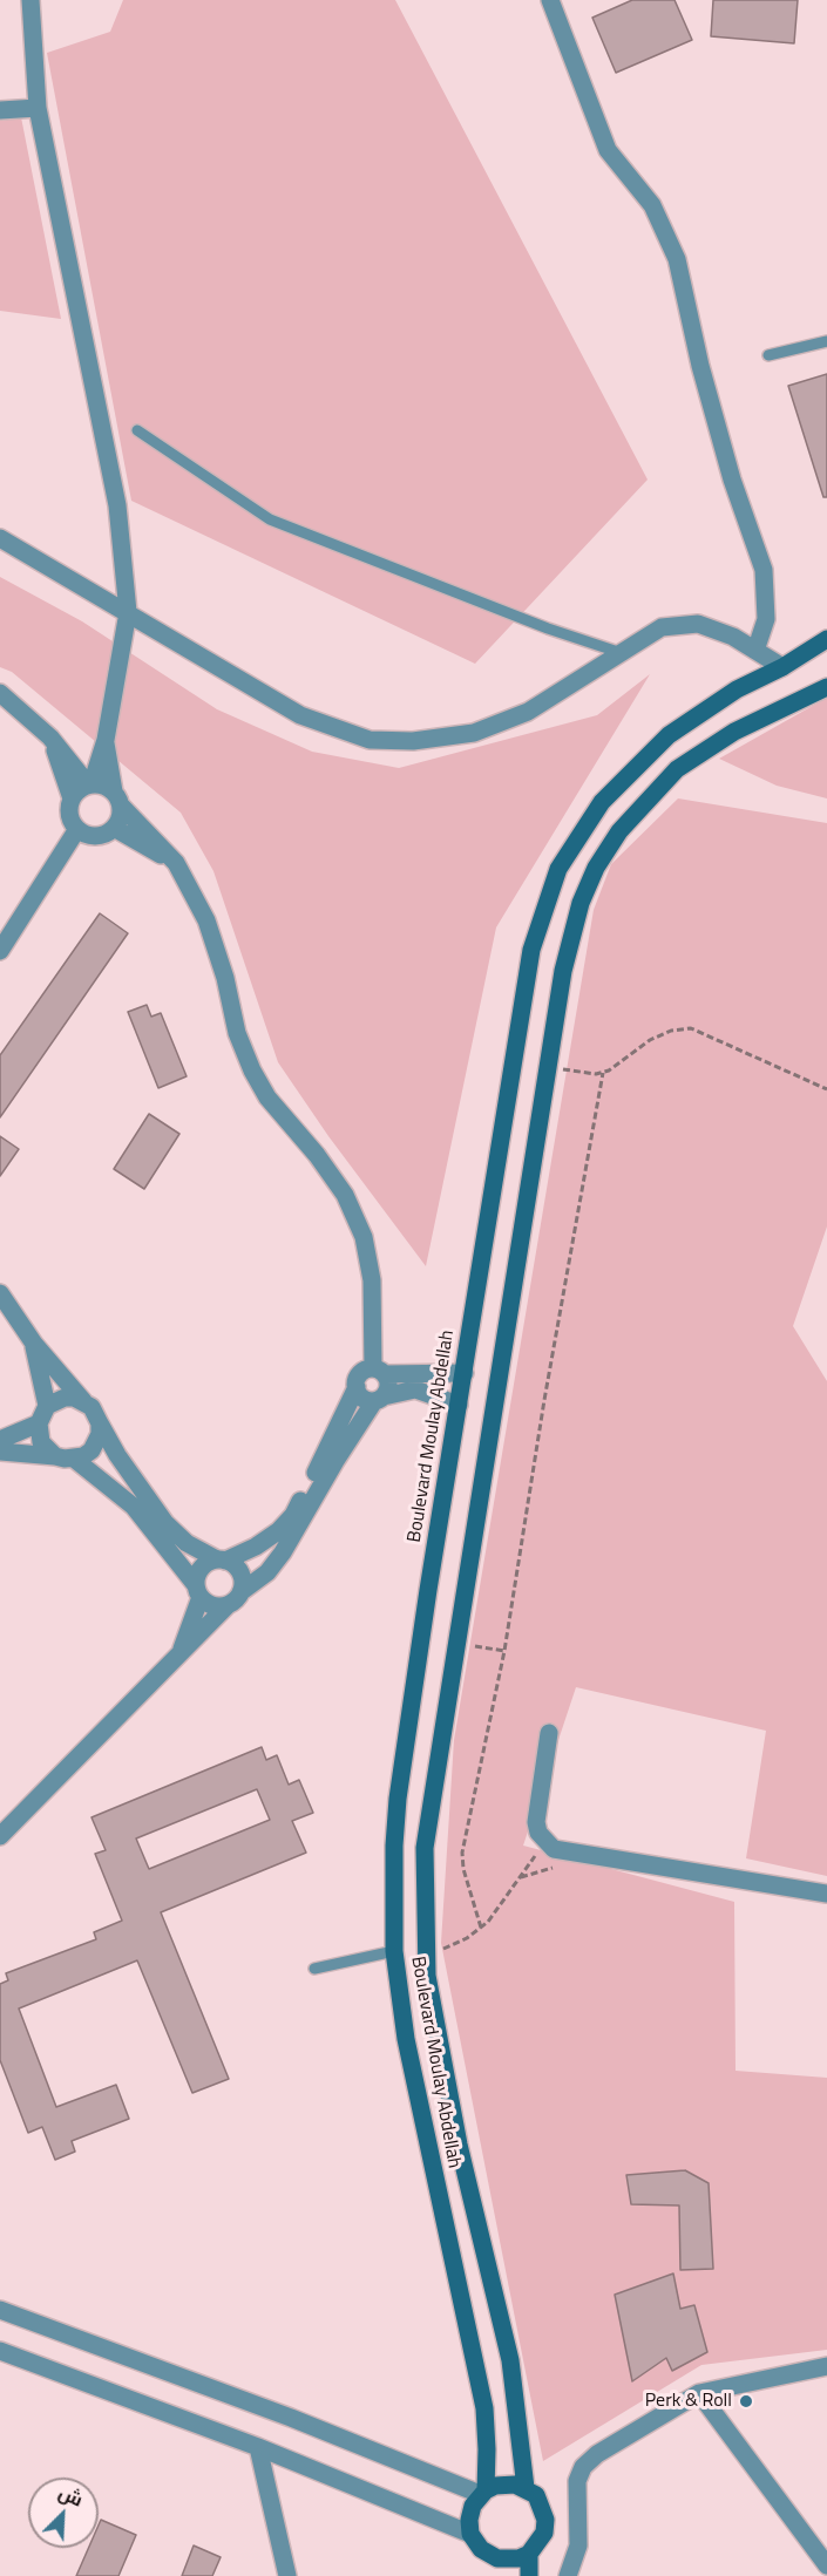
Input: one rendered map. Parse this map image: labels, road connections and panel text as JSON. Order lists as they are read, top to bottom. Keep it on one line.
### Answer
{"streets":{"main road":["Boulevard Moulay Abdellah"]},"places":["Perk & Roll"],"north":"top right"}
